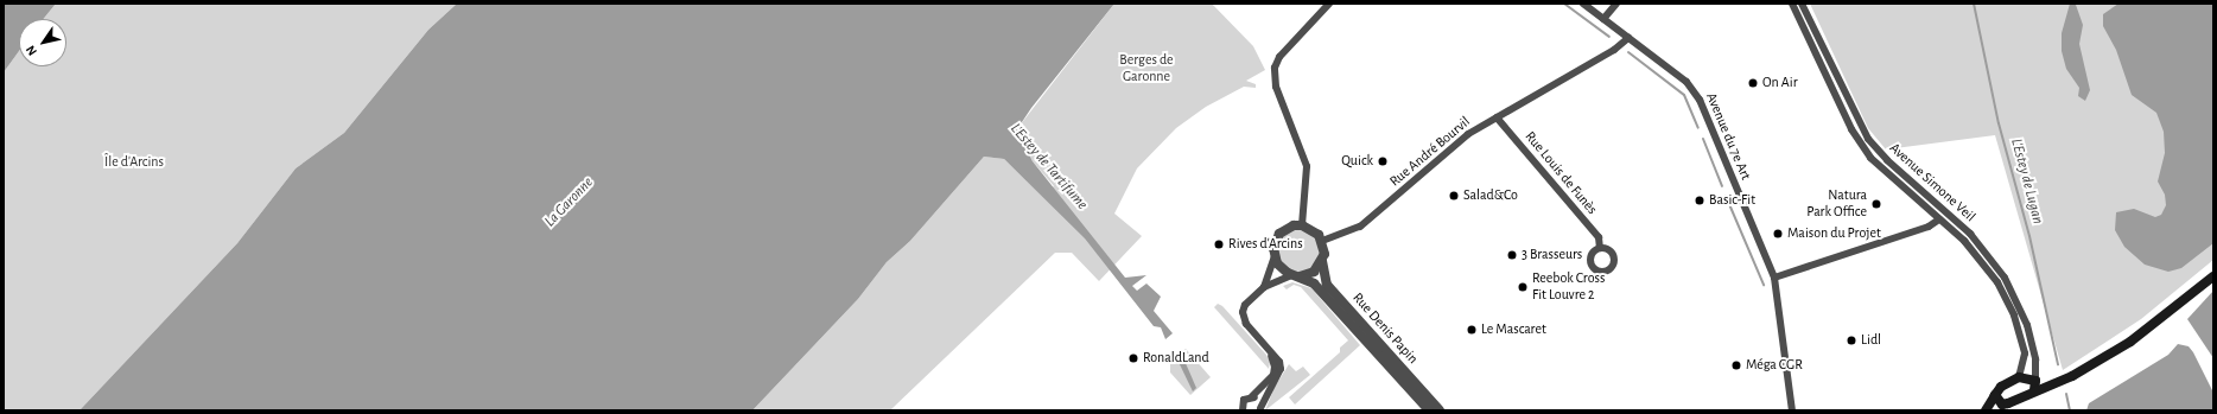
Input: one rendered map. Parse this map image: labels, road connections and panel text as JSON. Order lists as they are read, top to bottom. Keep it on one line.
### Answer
{"streets":{"street":["Avenue du 7e Art","Rue André Bourvil","Rue Louis de Funès","Avenue Simone Veil","Rue Denis Papin"]},"crossings":[["Avenue du 7e Art","Rue André Bourvil"],["Rue André Bourvil","Rue Louis de Funès"],["Rue André Bourvil","Rue Denis Papin"]],"water":["L'Estey de Tartifume","L'Estey de Lugan","La Garonne"],"parks":["Berges de Garonne","Île d'Arcins"],"places":["On Air","Quick","Salad&Co","Basic-Fit","Natura Park Office","Maison du Projet","Rives d'Arcins","3 Brasseurs","Reebok Cross Fit Louvre 2","Le Mascaret","Lidl","RonaldLand","Méga CGR"],"north":"bottom left"}
